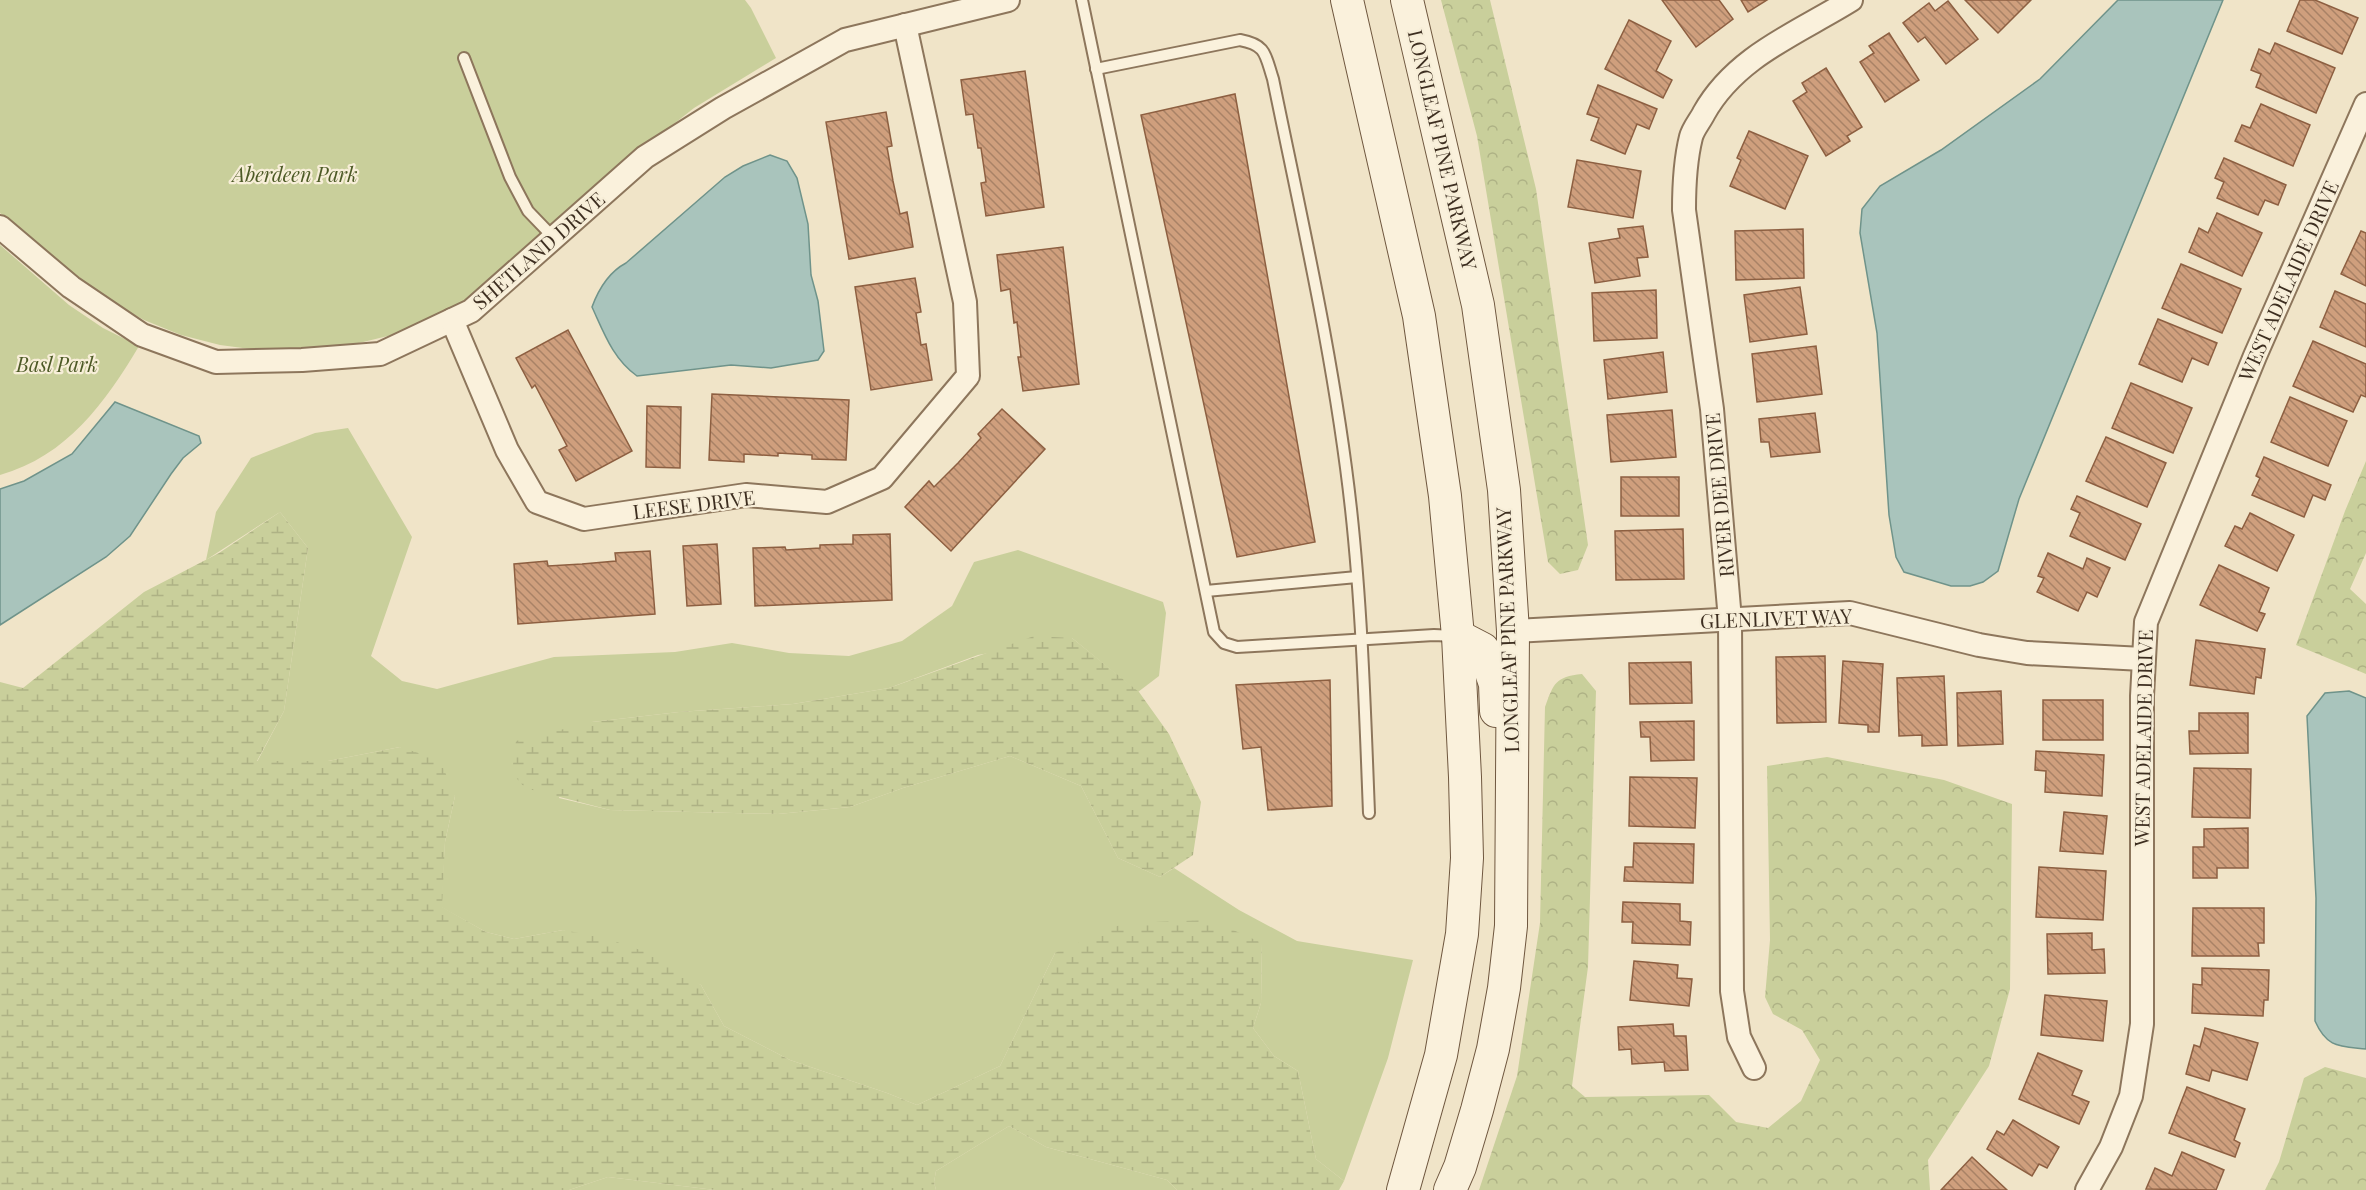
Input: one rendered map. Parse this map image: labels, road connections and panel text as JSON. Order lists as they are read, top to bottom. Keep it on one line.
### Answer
{"streets":{"main road":["LONGLEAF PINE PARKWAY"],"street":["SHETLAND DRIVE","WEST ADELAIDE DRIVE","RIVER DEE DRIVE","LEESE DRIVE","GLENLIVET WAY"]},"crossings":[["LONGLEAF PINE PARKWAY","GLENLIVET WAY"],["SHETLAND DRIVE","LEESE DRIVE"],["WEST ADELAIDE DRIVE","GLENLIVET WAY"],["RIVER DEE DRIVE","GLENLIVET WAY"]],"parks":["Aberdeen Park","Basl Park"]}
